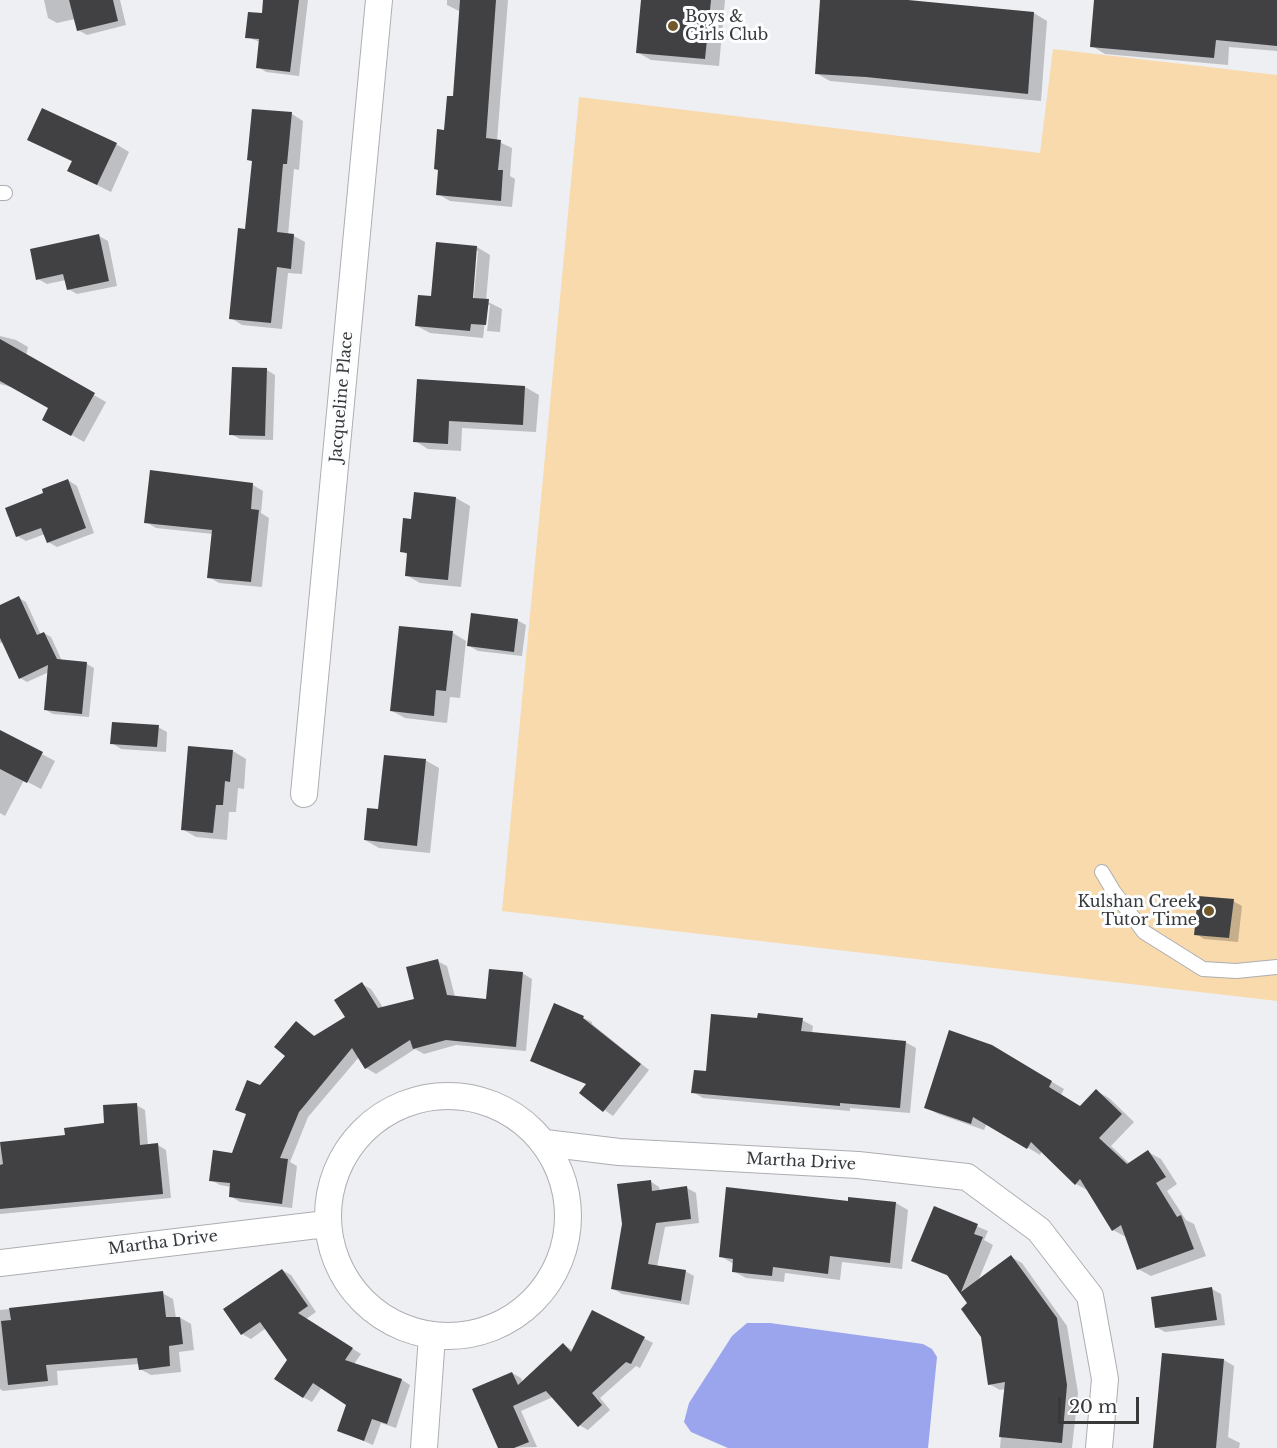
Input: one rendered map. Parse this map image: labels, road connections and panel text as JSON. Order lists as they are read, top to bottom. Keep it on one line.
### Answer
{"streets":{"street":["Jacqueline Place","Martha Drive"]},"places":["Boys & Girls Club","Kulshan Creek Tutor Time"],"scale_bar":"20 m"}
